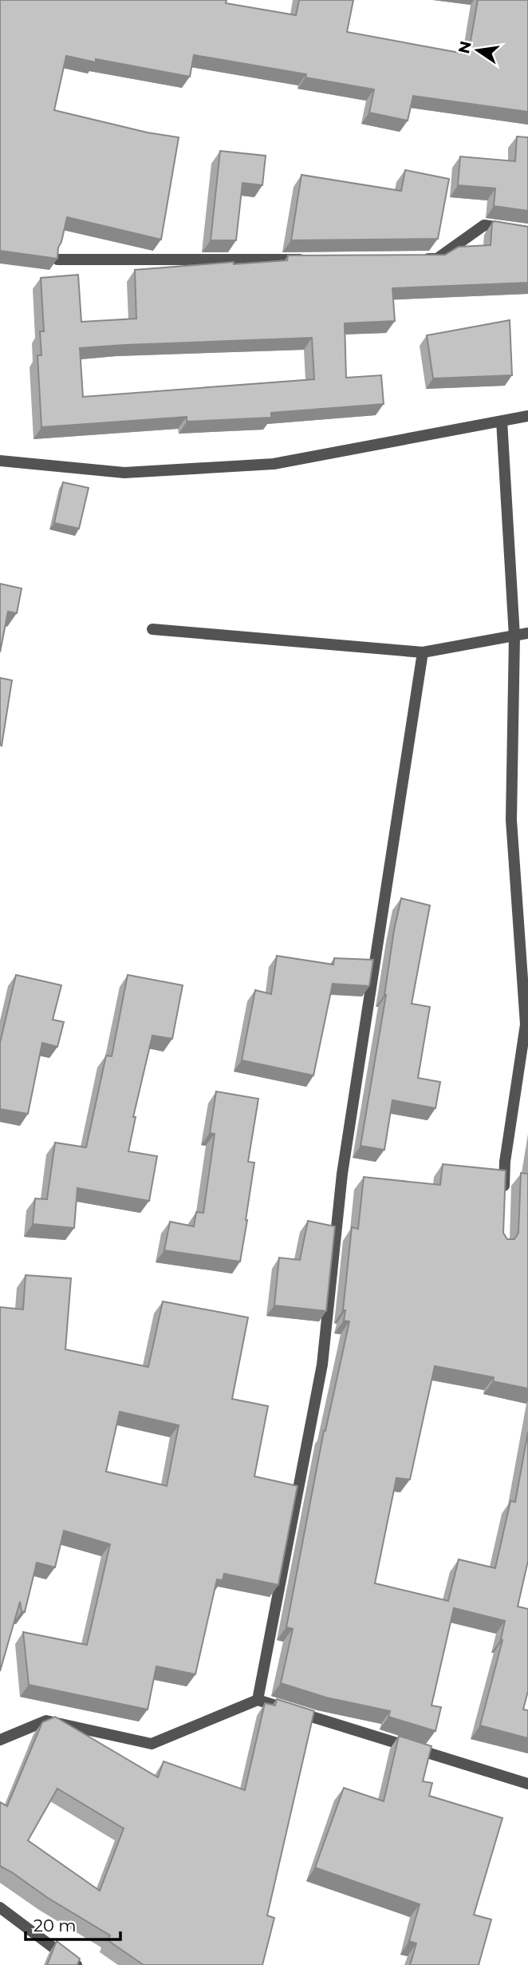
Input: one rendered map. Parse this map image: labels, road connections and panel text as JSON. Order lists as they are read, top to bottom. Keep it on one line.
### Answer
{"scale_bar":"20 m","north":"left"}
